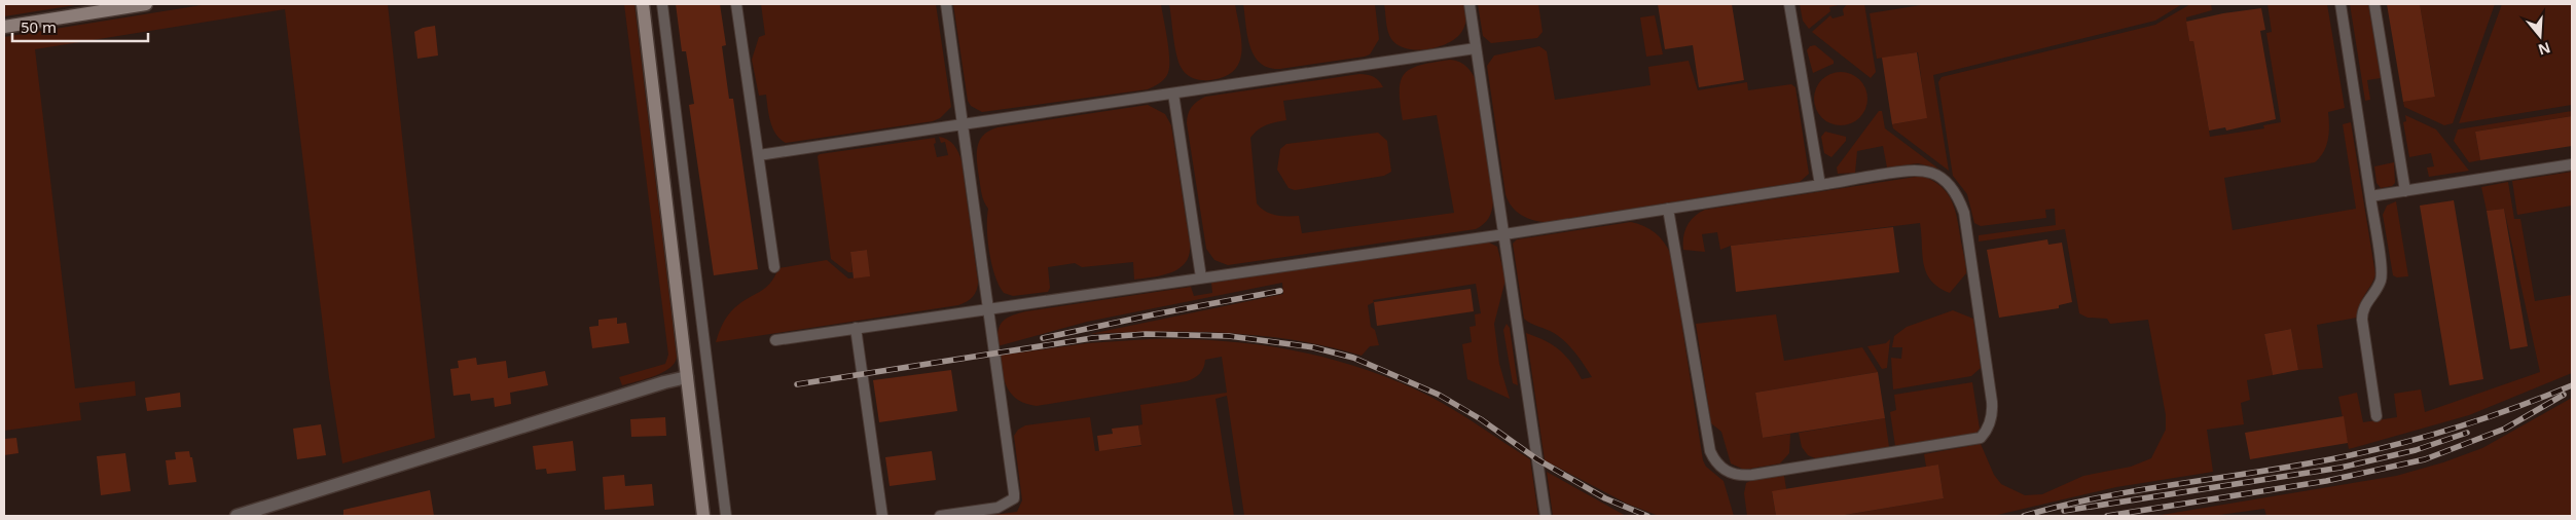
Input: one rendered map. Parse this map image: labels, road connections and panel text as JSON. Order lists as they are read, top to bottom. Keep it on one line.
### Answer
{"scale_bar":"50 m","north":"bottom"}
